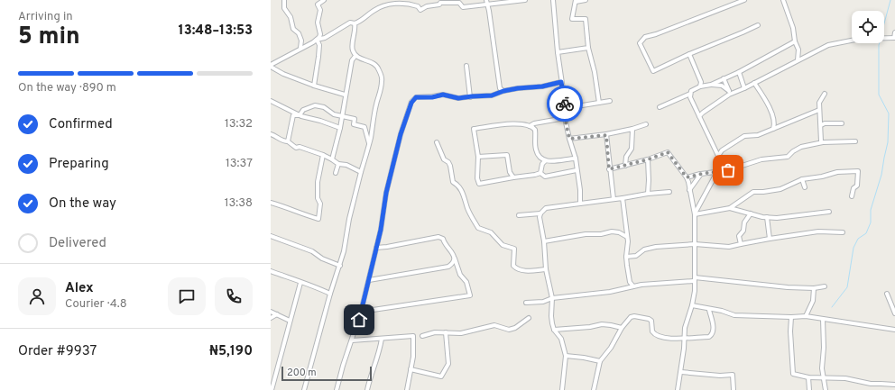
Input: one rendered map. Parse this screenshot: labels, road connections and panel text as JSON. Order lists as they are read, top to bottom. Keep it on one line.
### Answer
{"scale_bar":"200 m","page":{"heading":["5 min","Arriving in","13:48–13:53"],"panel":["Alex","Courier · 4.8","Order #9937","₦5,190"],"bar":"On the way · 890 m","list":[["Confirmed","13:32"],["Preparing","13:37"],["On the way","13:38"],"Delivered"],"scale":"200 m"}}
